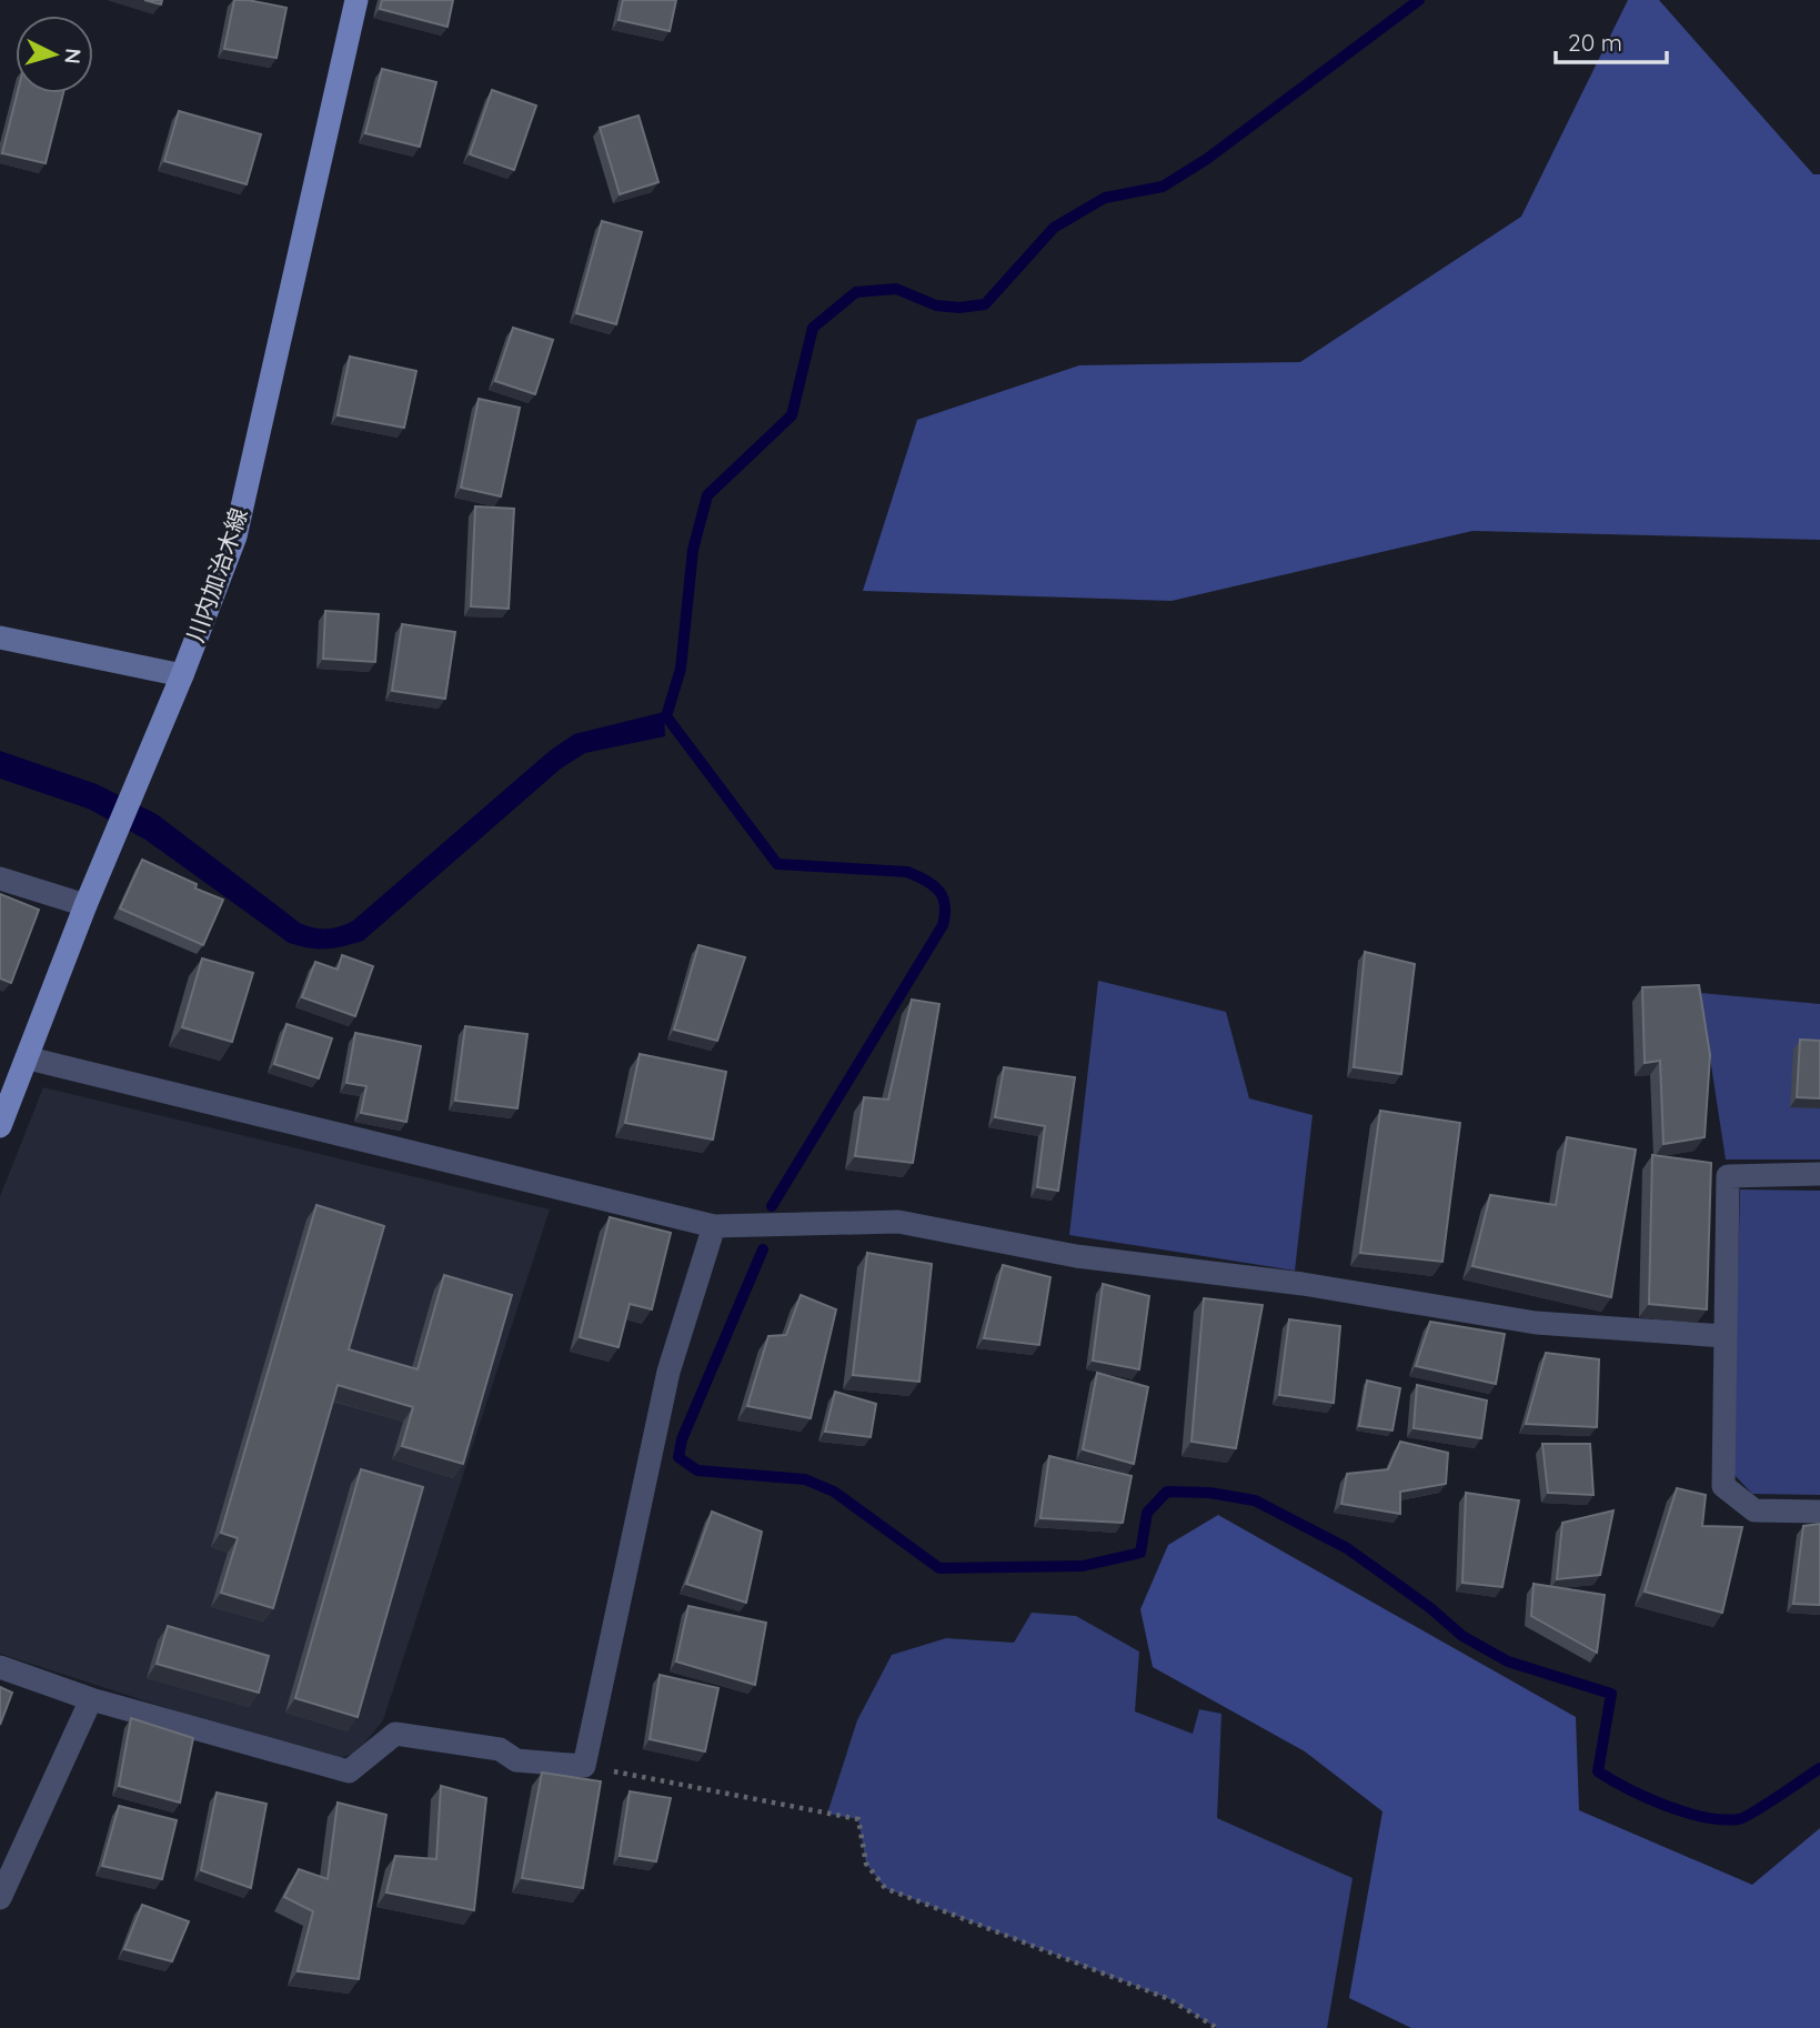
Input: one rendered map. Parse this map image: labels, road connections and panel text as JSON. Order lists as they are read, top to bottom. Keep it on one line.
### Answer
{"streets":{"main road":["川内加治木線"]},"scale_bar":"20 m","north":"right"}
